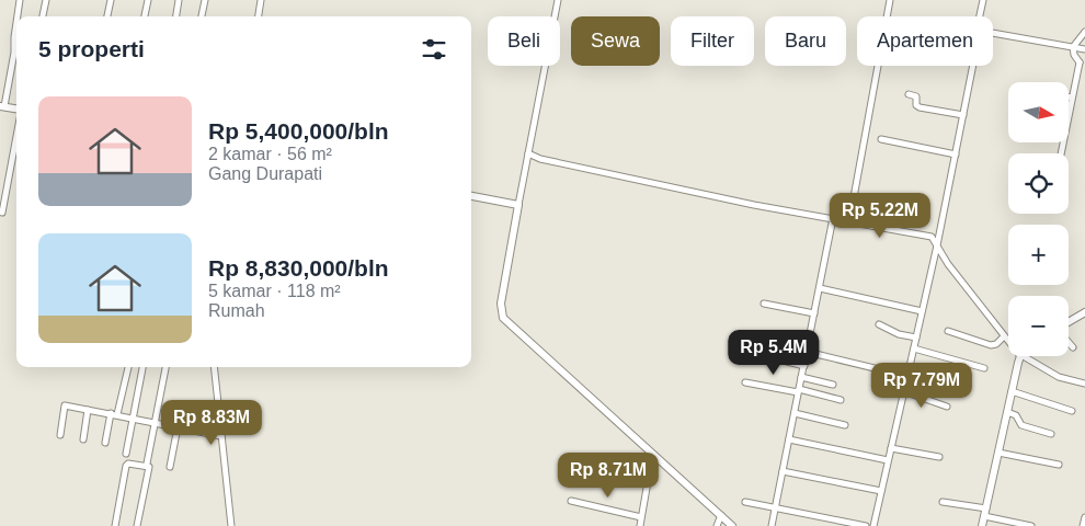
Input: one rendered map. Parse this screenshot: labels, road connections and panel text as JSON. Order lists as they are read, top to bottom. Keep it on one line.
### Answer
{"north":"right","page":{"chip":["Beli","Sewa","Filter","Baru","Apartemen"],"heading":"5 properti","map_buttons":["+","−"],"list":[{"name":"Rp 5,400,000/bln","note":"2 kamar · 56 m² · Gang Durapati"},{"name":"Rp 8,830,000/bln","note":"5 kamar · 118 m² · Rumah"}],"price":["Rp 5.22M","Rp 5.4M","Rp 7.79M","Rp 8.83M","Rp 8.71M"]}}
